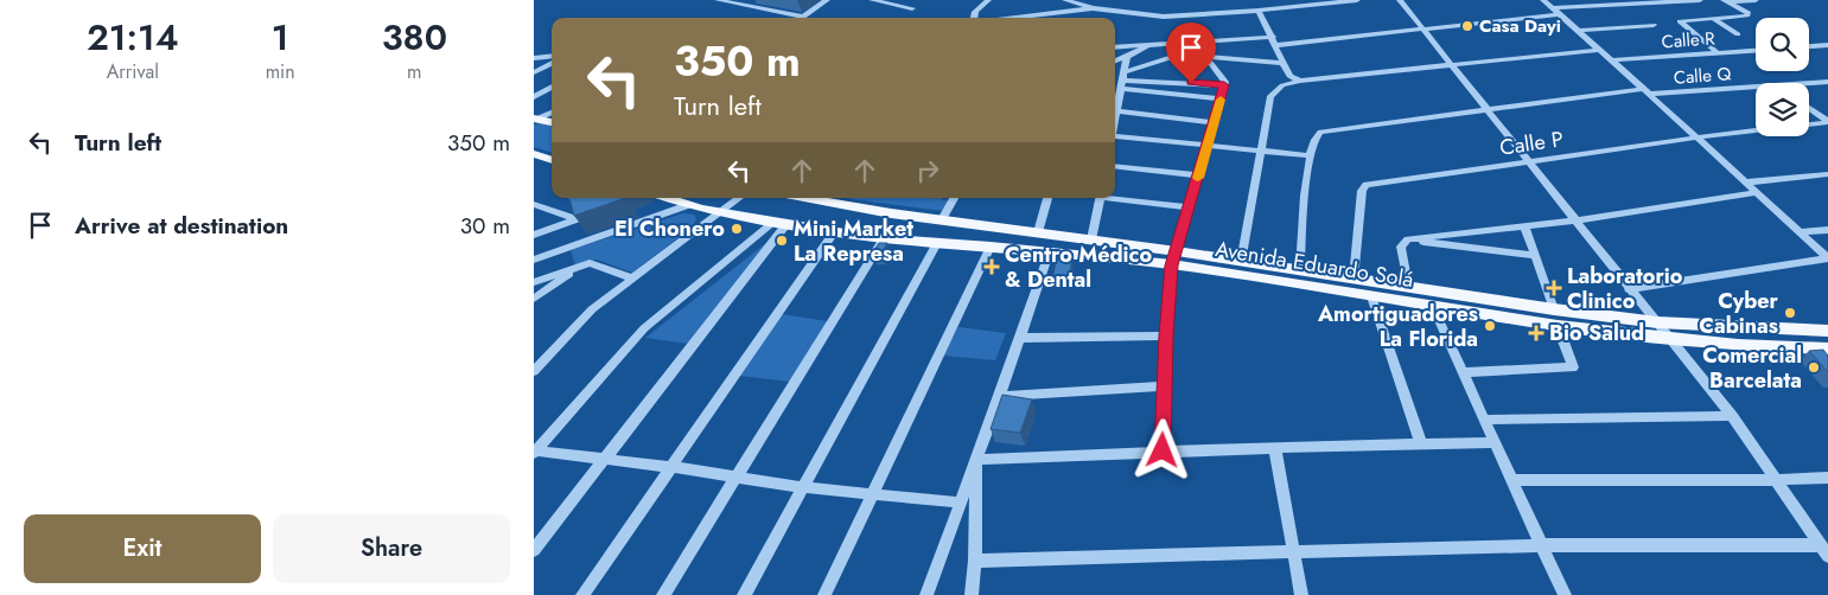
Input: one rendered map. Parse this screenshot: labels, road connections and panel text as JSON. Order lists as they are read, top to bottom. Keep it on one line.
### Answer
{"streets":{"main road":["Avenida Eduardo Solá"],"street":["Calle R","Calle Q","Calle P"]},"crossings":[["Calle P","Avenida Eduardo Solá"]],"places":{"other":["Casa Dayi","El Chonero","Mini Market La Represa","Cyber Cabinas","Amortiguadores La Florida","Comercial Barcelata"],"health":["Centro Médico & Dental","Laboratorio Clinico","Bio Salud"]},"page":{"eta":["21:14","Arrival","1","min","380","m"],"turn":["350 m","Turn left"],"list":[{"name":"Turn left","value":"350 m"},{"name":"Arrive at destination","value":"30 m"}],"buttons":["Exit","Share"]}}
